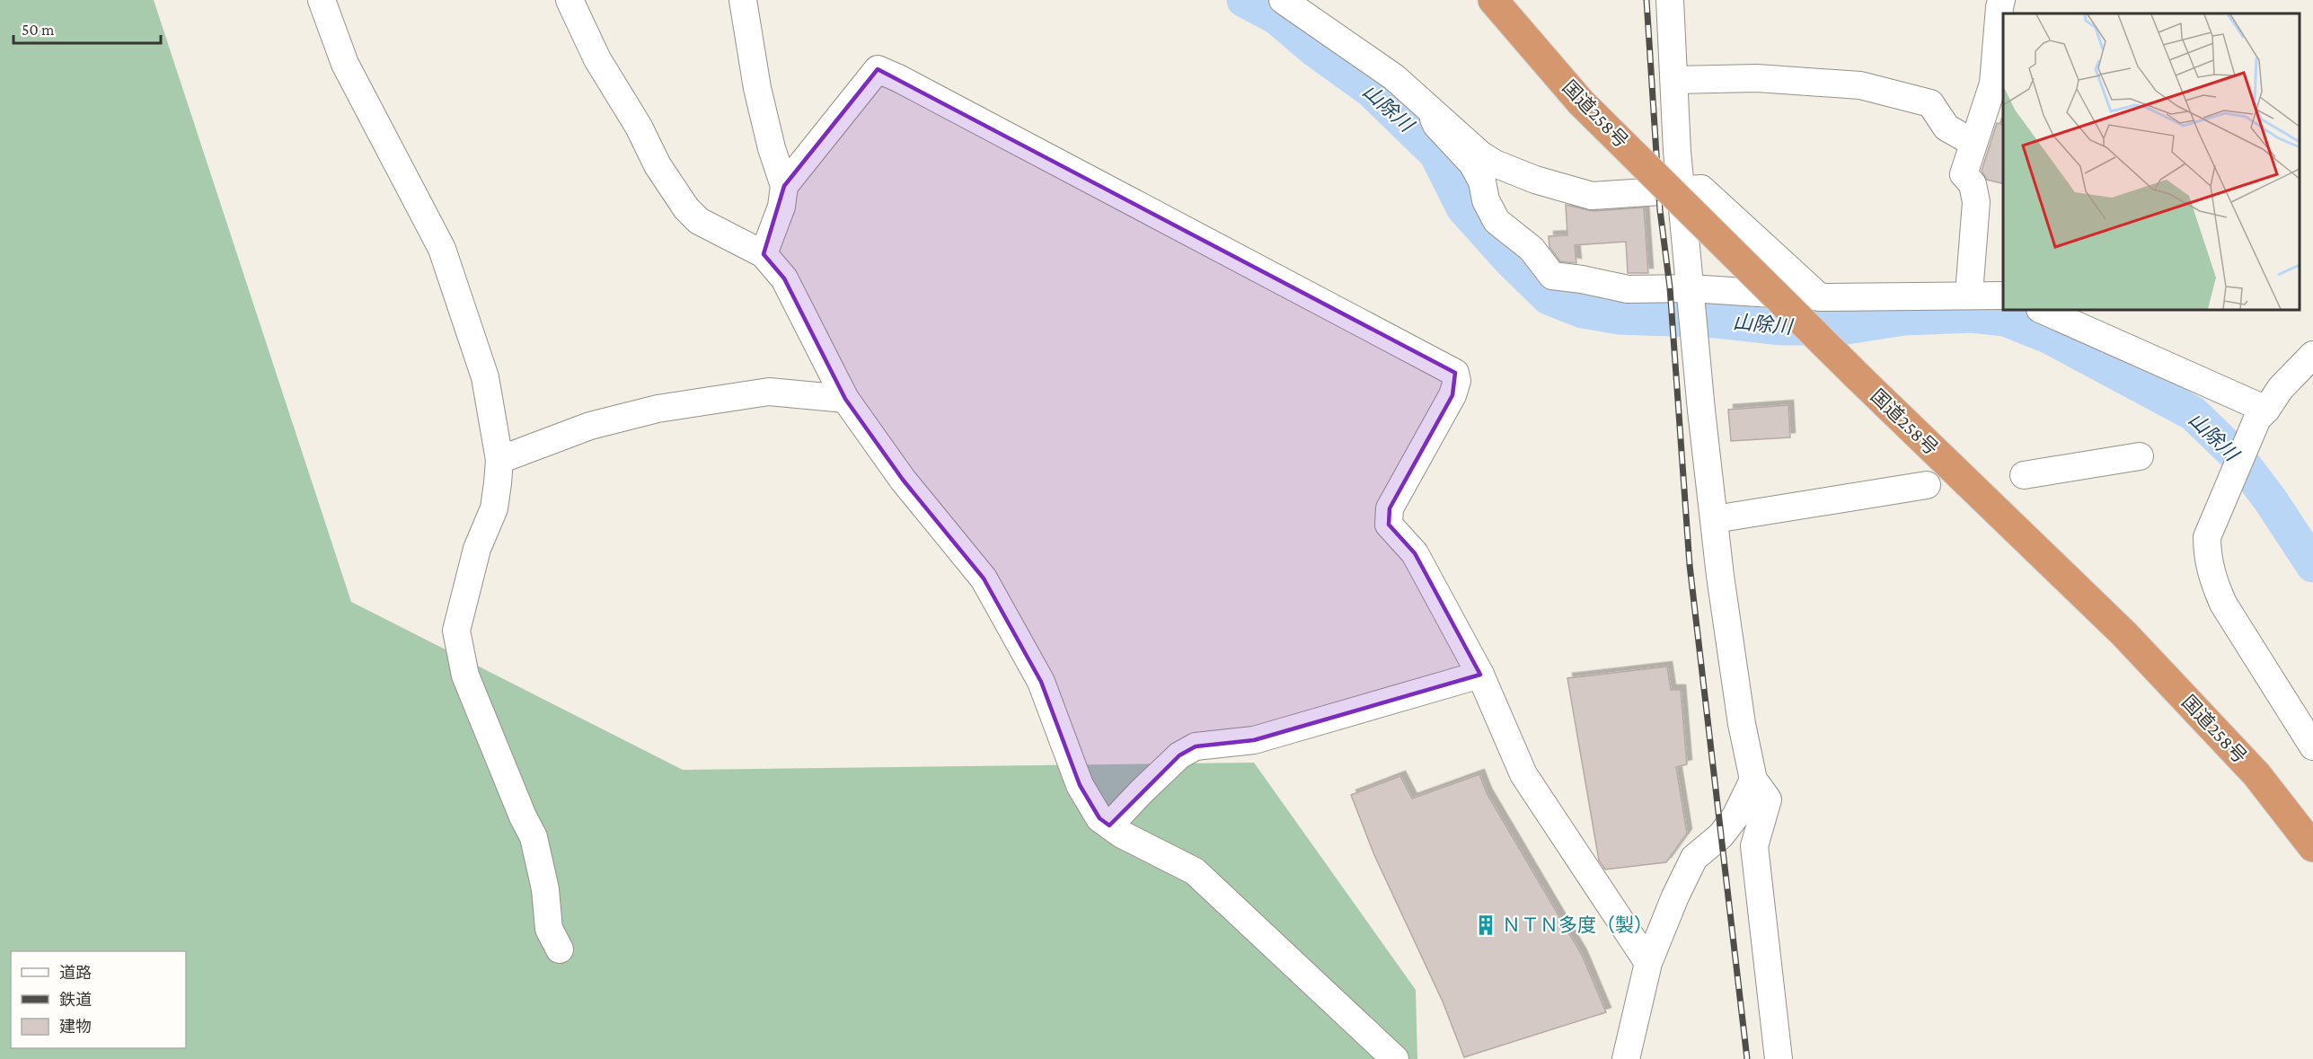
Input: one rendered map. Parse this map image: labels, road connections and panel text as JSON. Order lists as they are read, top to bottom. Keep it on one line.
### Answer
{"streets":{"highway":["国道258号"]},"water":["山除川"],"places":{"building":["ＮＴＮ多度（製）"]},"legend":["道路","鉄道","建物"],"scale_bar":"50 m"}
